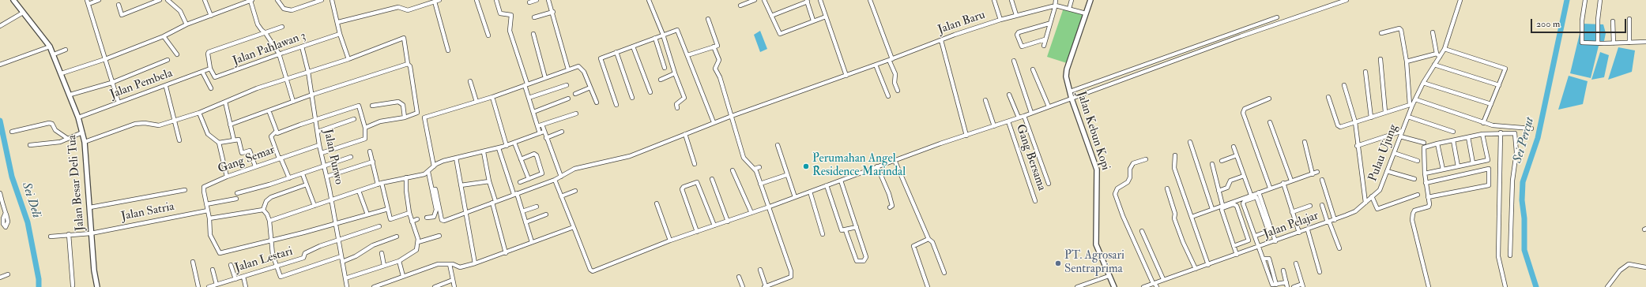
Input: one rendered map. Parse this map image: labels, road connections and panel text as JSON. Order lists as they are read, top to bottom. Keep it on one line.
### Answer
{"streets":{"main road":["Jalan Kebun Kopi","Jalan Besar Deli Tua"],"street":["Jalan Baru","Jalan Pahlawan 3","Jalan Pembela","Pulau Ujung","Jalan Purwo","Gang Bersama","Gang Semar","Jalan Satria","Jalan Pelajar","Jalan Lestari"]},"crossings":[["Jalan Baru","Jalan Kebun Kopi"],["Jalan Pahlawan 3","Jalan Pembela"],["Jalan Pahlawan 3","Jalan Purwo"],["Jalan Pembela","Jalan Besar Deli Tua"],["Pulau Ujung","Jalan Pelajar"],["Jalan Purwo","Gang Semar"],["Jalan Purwo","Jalan Lestari"],["Gang Semar","Jalan Satria"],["Jalan Besar Deli Tua","Jalan Satria"]],"water":["Sei Percut","Sei Deli"],"places":["Perumahan Angel Residence Marindal","PT. Agrosari Sentraprima"],"scale_bar":"200 m"}
